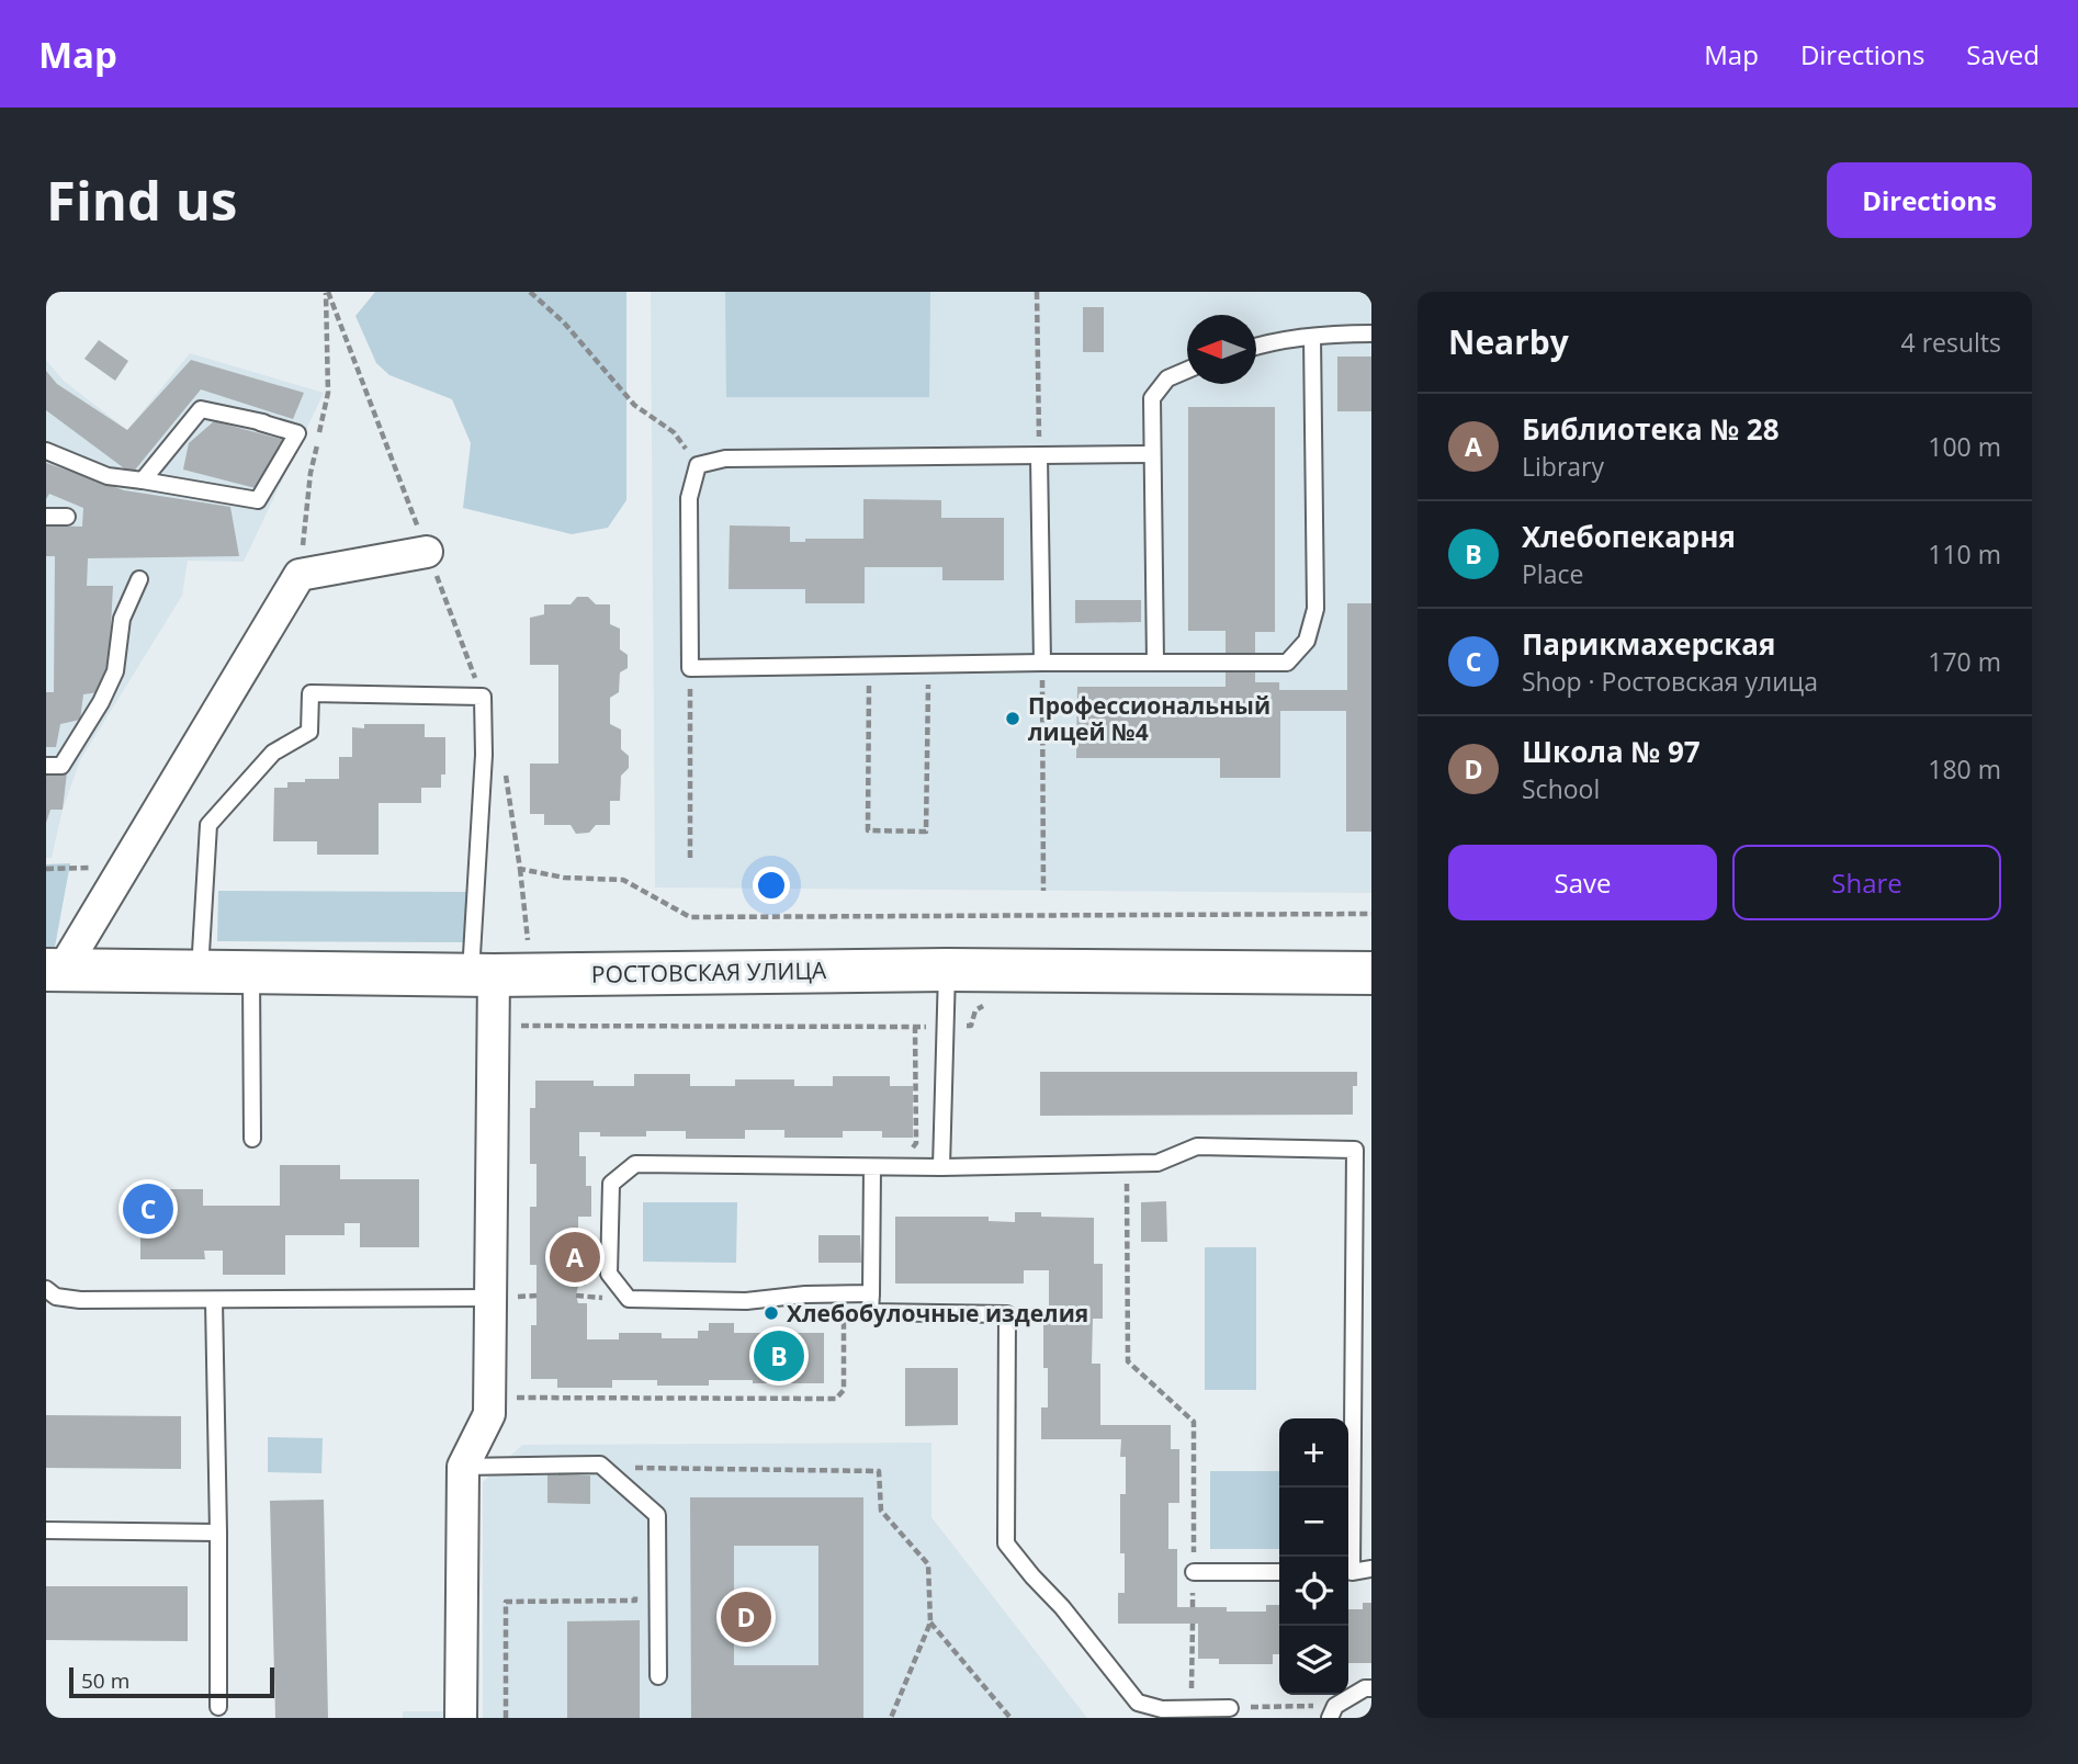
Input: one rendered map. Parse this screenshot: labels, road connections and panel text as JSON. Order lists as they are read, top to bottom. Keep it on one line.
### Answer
{"streets":{"street":["РОСТОВСКАЯ УЛИЦА"]},"places":["Профессиональный лицей №4","Хлебобулочные изделия"],"scale_bar":"50 m","north":"left","page":{"header":"Map","nav":["Map","Directions","Saved"],"buttons":["Directions",["Save","Share"]],"title":"Find us","heading":["Nearby","4 results"],"list":[{"mark":"A","name":"Библиотека № 28","note":"Library","value":"100 m"},{"mark":"B","name":"Хлебопекарня","note":"Place","value":"110 m"},{"mark":"C","name":"Парикмахерская","note":"Shop · Ростовская улица","value":"170 m"},{"mark":"D","name":"Школа № 97","note":"School","value":"180 m"}],"pins":["C","A","B","D"],"map_buttons":["+","−"],"scale":"50 m"}}
